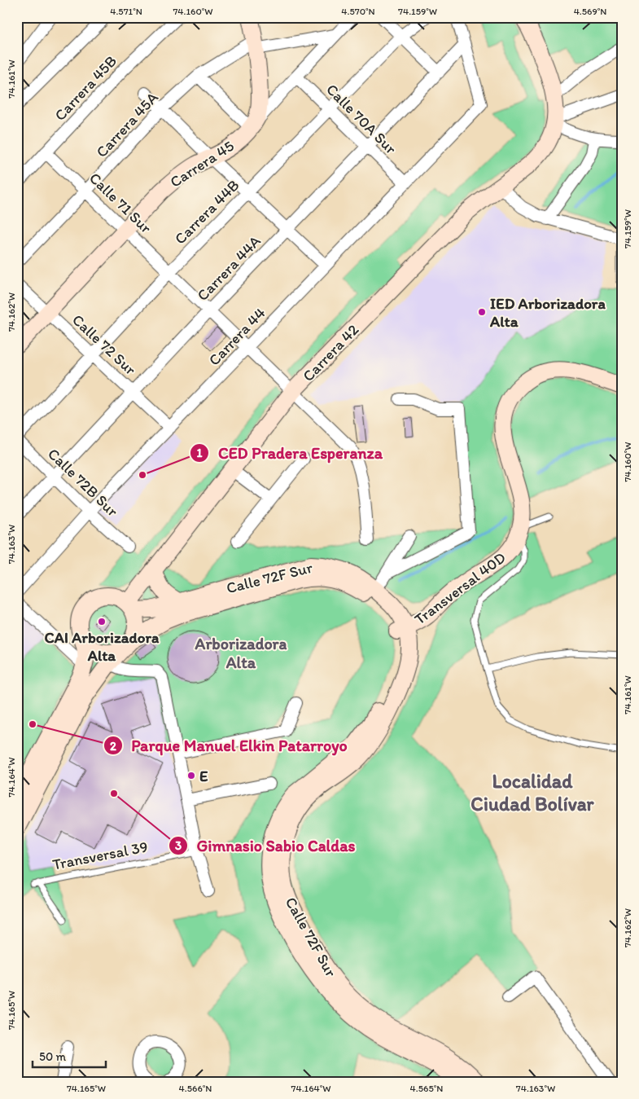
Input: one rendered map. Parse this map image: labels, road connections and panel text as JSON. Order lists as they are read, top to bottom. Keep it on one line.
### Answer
{"streets":{"street":["Carrera 45B","Calle 70A Sur","Carrera 45A","Carrera 45","Calle 71 Sur","Carrera 44B","Carrera 44A","Carrera 44","Calle 72 Sur","Carrera 42","Calle 72B Sur","Calle 72F Sur","Transversal 40D"],"lane":["Transversal 39"]},"crossings":[["Carrera 45B","Calle 71 Sur"],["Calle 70A Sur","Carrera 45"],["Calle 70A Sur","Carrera 44B"],["Calle 70A Sur","Carrera 44A"],["Calle 70A Sur","Carrera 44"],["Carrera 45A","Calle 71 Sur"],["Carrera 45","Calle 71 Sur"],["Carrera 45","Calle 72 Sur"],["Calle 71 Sur","Carrera 44B"],["Calle 71 Sur","Carrera 44A"],["Calle 71 Sur","Carrera 44"],["Calle 71 Sur","Carrera 42"],["Carrera 44B","Calle 72 Sur"],["Carrera 44B","Calle 72B Sur"],["Carrera 44A","Carrera 44"],["Carrera 44A","Calle 72 Sur"],["Carrera 44A","Calle 72B Sur"],["Carrera 44","Calle 72 Sur"],["Carrera 44","Calle 72B Sur"],["Carrera 42","Calle 72F Sur"],["Calle 72F Sur","Transversal 40D"]],"districts":["Arborizadora Alta","Localidad Ciudad Bolívar"],"places":["IED Arborizadora Alta","CED Pradera Esperanza","CAI Arborizadora Alta","Parque Manuel Elkin Patarroyo","E","Gimnasio Sabio Caldas"],"scale_bar":"50 m","coordinates":["4.571°N","74.160°W","4.570°N","74.159°W","4.569°N","74.161°W","74.162°W","74.163°W","74.164°W","74.165°W","4.566°N","4.565°N"]}
